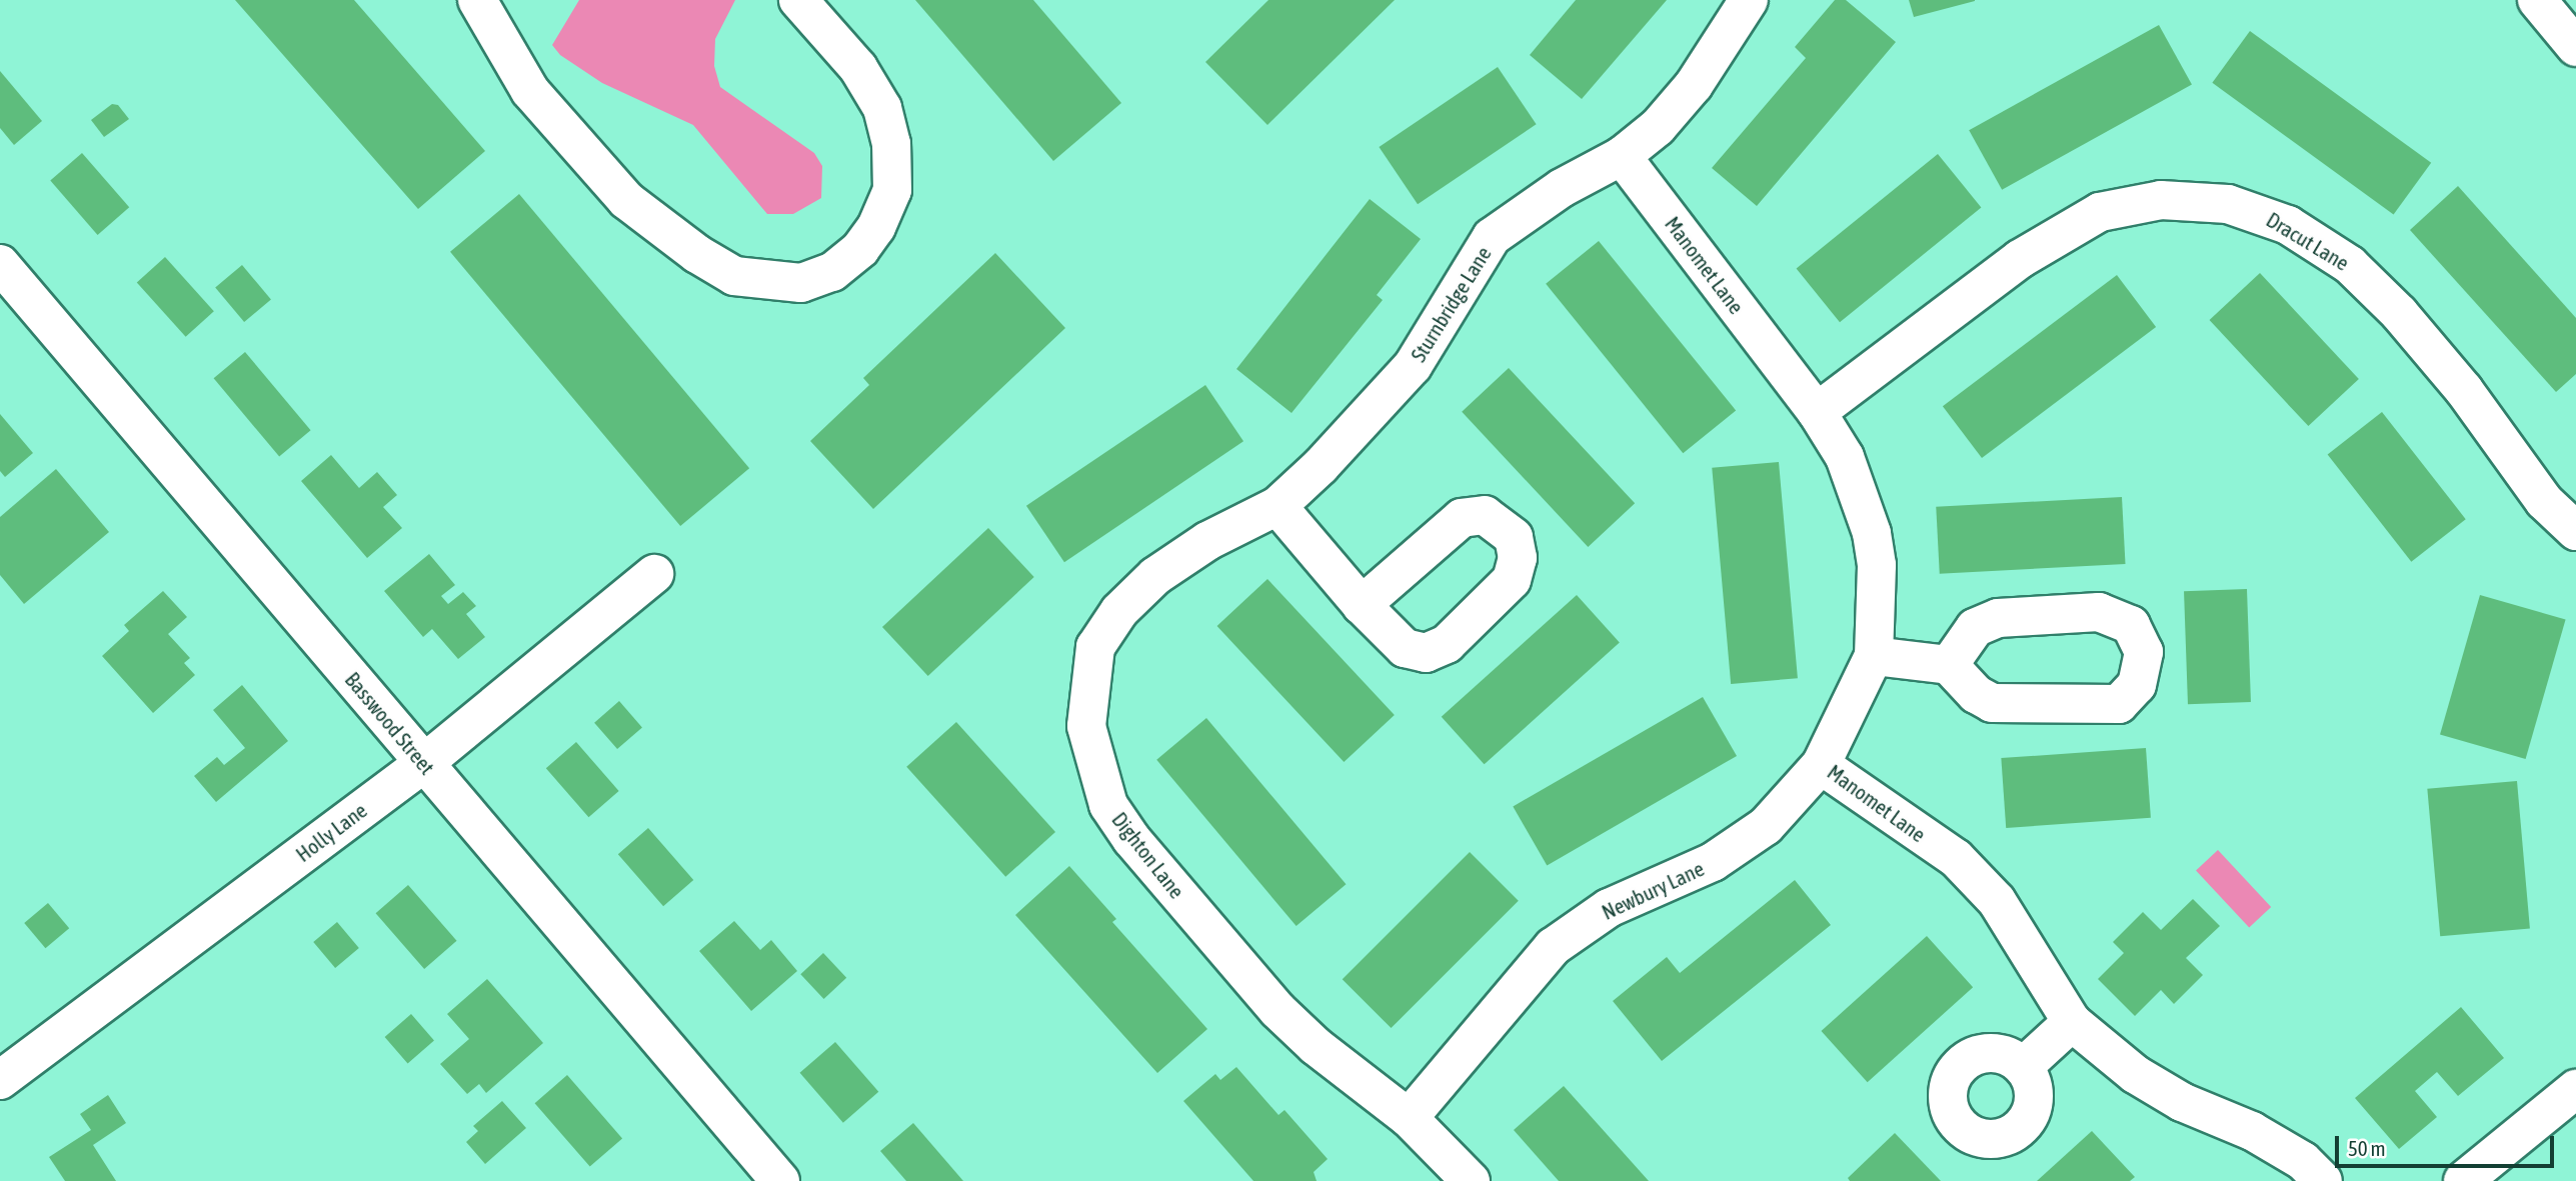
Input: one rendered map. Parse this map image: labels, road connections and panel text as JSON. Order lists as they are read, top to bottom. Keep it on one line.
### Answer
{"streets":{"street":["Dracut Lane","Manomet Lane","Sturnbridge Lane","Basswood Street","Holly Lane","Dighton Lane","Newbury Lane"]},"crossings":[["Dracut Lane","Manomet Lane"],["Manomet Lane","Sturnbridge Lane"],["Manomet Lane","Newbury Lane"],["Sturnbridge Lane","Dighton Lane"],["Basswood Street","Holly Lane"],["Dighton Lane","Newbury Lane"]],"scale_bar":"50 m"}
